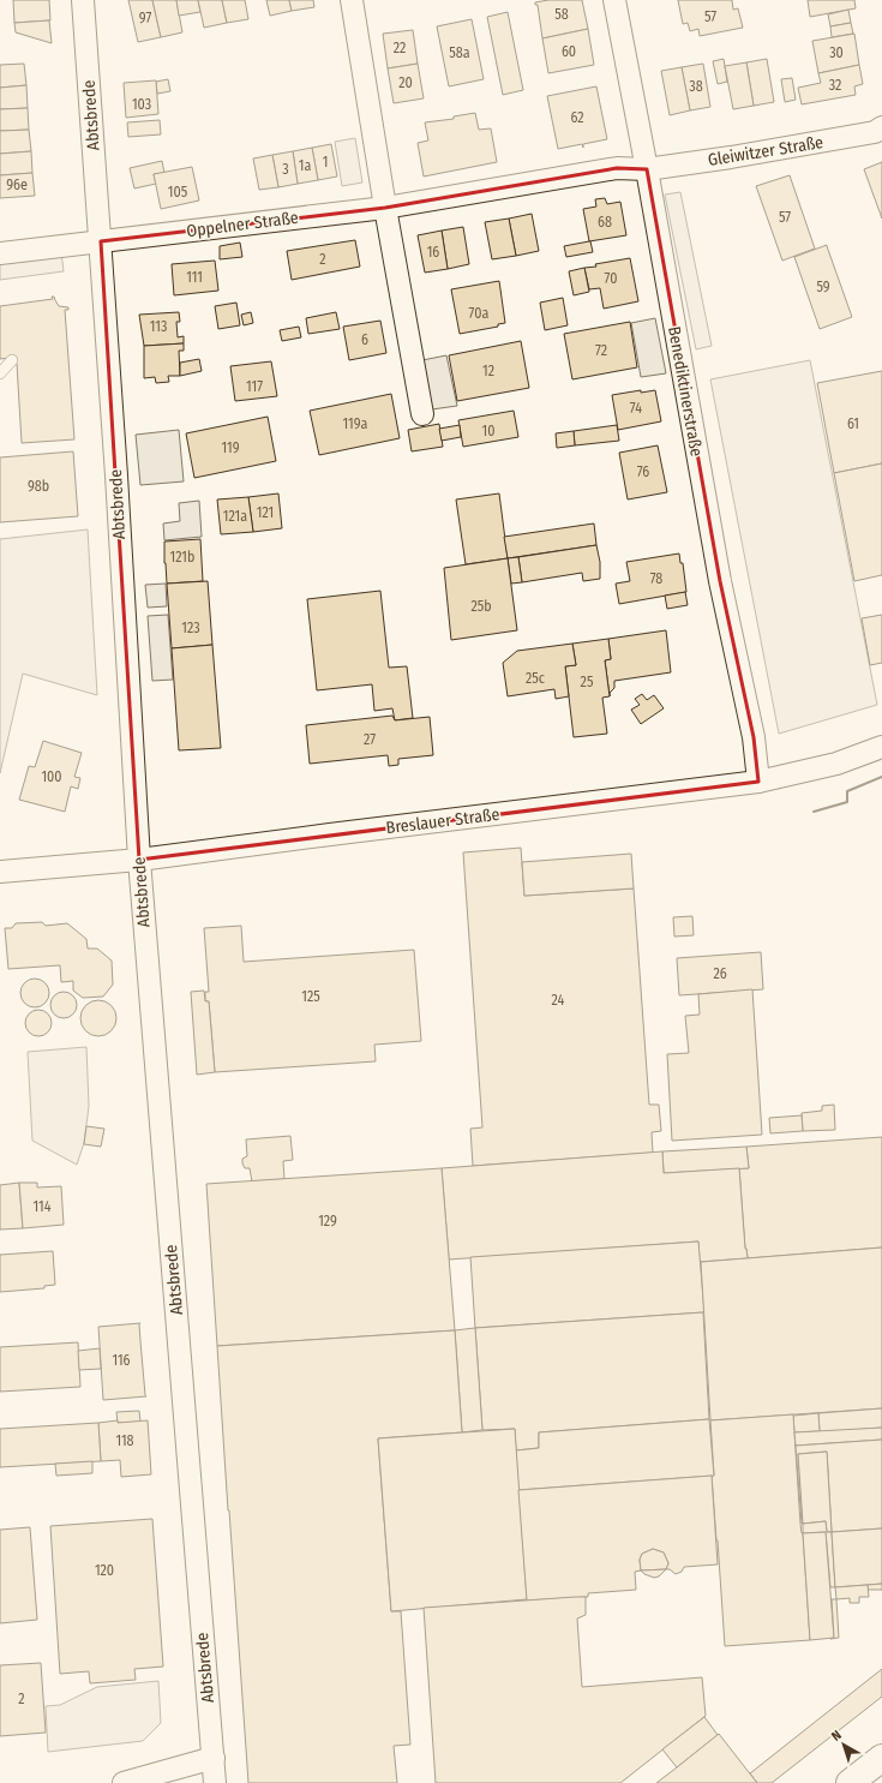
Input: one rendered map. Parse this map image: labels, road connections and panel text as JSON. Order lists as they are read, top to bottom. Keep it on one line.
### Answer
{"streets":{"street":["Abtsbrede","Gleiwitzer Straße","Oppelner Straße","Benediktinerstraße","Breslauer Straße"]},"crossings":[["Abtsbrede","Oppelner Straße"],["Abtsbrede","Breslauer Straße"],["Gleiwitzer Straße","Oppelner Straße"],["Gleiwitzer Straße","Benediktinerstraße"],["Oppelner Straße","Benediktinerstraße"],["Benediktinerstraße","Breslauer Straße"]],"house_numbers":["58","57","97","22","60","58a","30","20","32","38","103","62","1","1a","3","96e","105","57","68","16","2","111","70","59","70a","113","6","72","12","117","74","119a","61","10","119","76","98b","121","121a","121b","78","25b","123","25c","25","27","100","26","125","24","114","129","116","118","120","2"],"north":"top left"}
